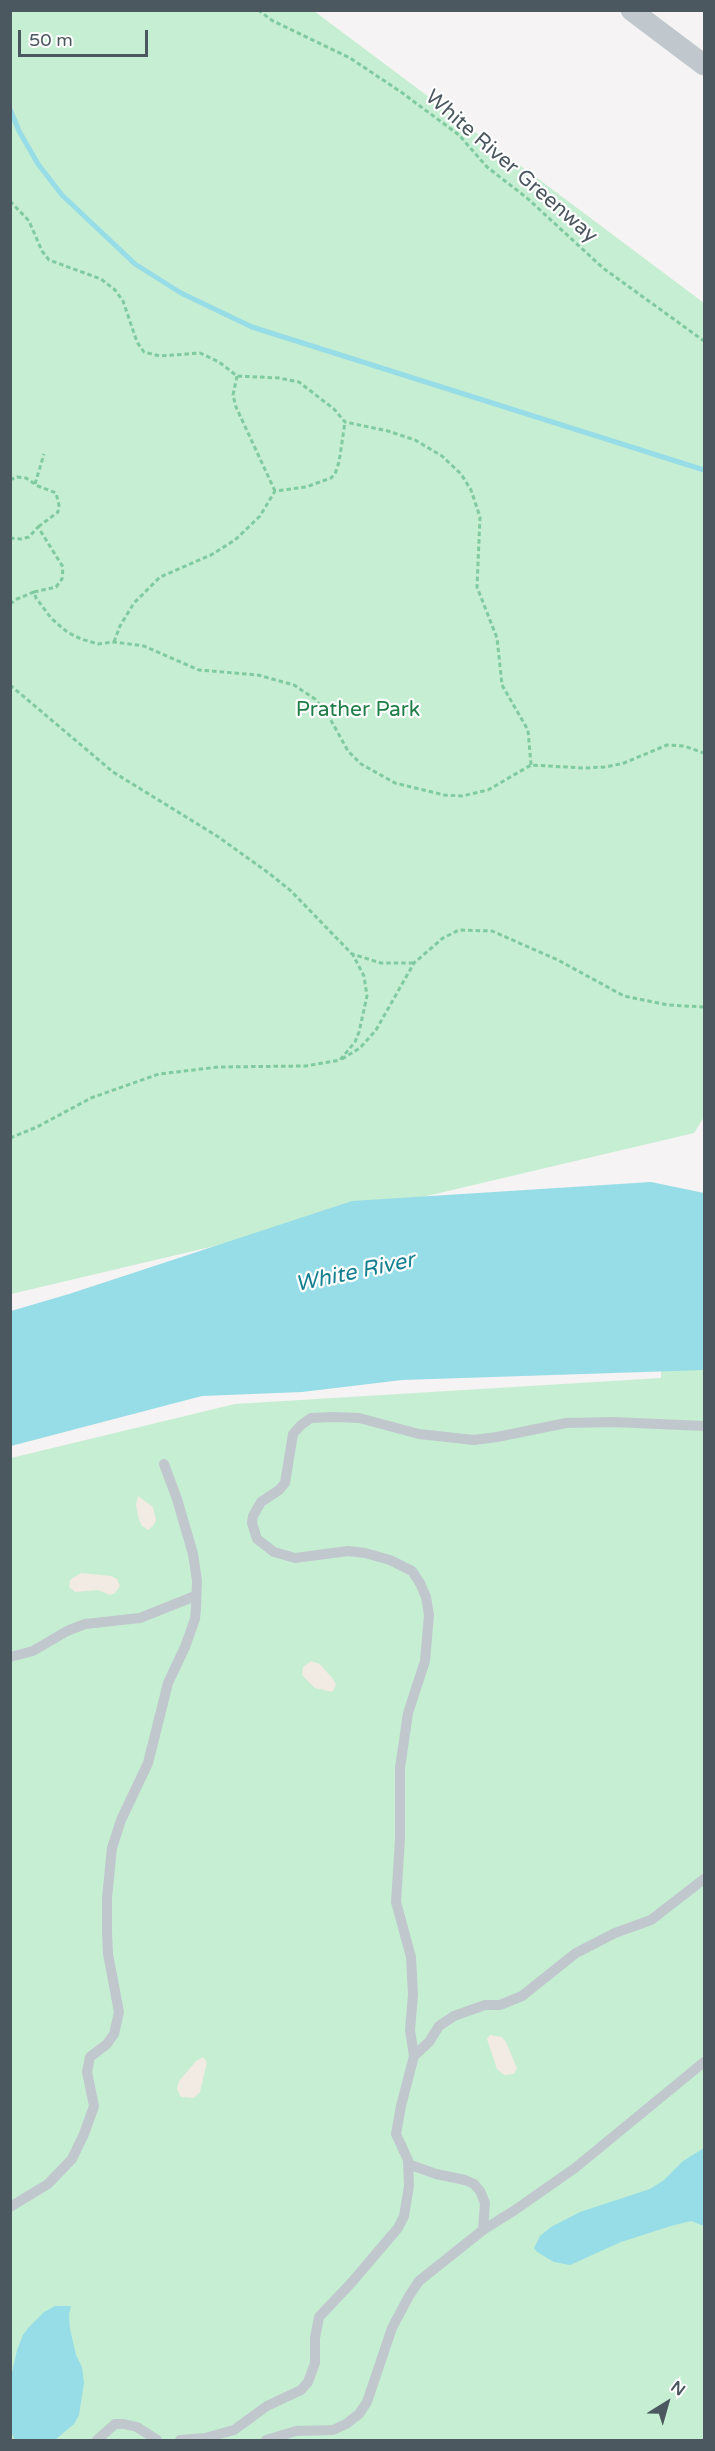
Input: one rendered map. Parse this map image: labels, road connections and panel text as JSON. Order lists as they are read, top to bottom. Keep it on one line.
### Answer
{"streets":{"path":["White River Greenway"]},"water":["White River"],"parks":["Prather Park"],"scale_bar":"50 m","north":"top right"}
